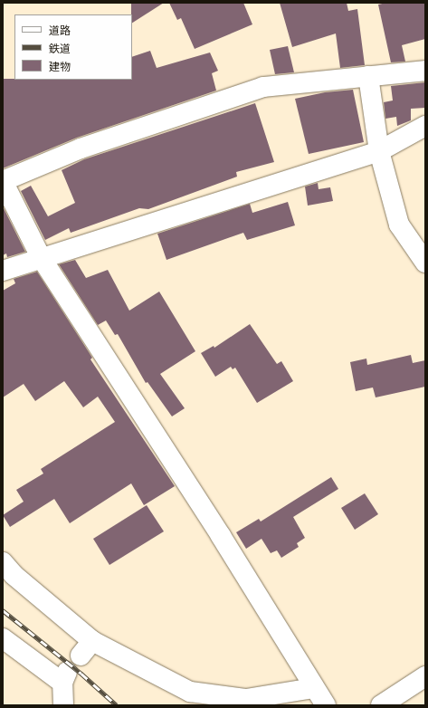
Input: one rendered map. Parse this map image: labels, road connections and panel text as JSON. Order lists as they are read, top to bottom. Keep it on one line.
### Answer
{"legend":["道路","鉄道","建物"]}
